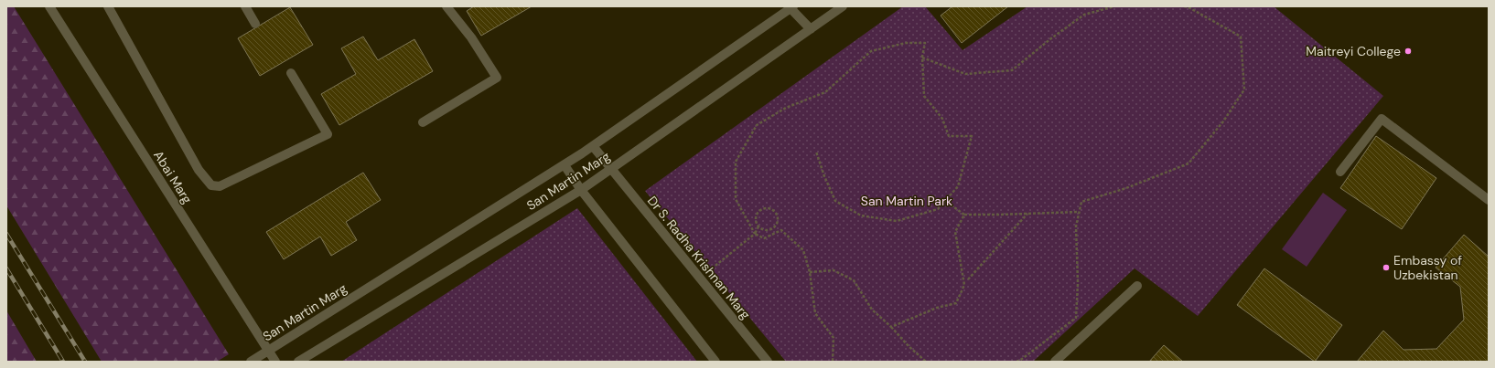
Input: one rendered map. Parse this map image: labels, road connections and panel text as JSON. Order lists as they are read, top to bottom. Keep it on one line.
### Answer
{"streets":{"street":["Abai Marg","San Martin Marg","Dr S. Radha Krishnan Marg"]},"crossings":[["Abai Marg","San Martin Marg"],["San Martin Marg","Dr S. Radha Krishnan Marg"]],"parks":["San Martin Park"],"places":["Maitreyi College","Embassy of Uzbekistan"]}
